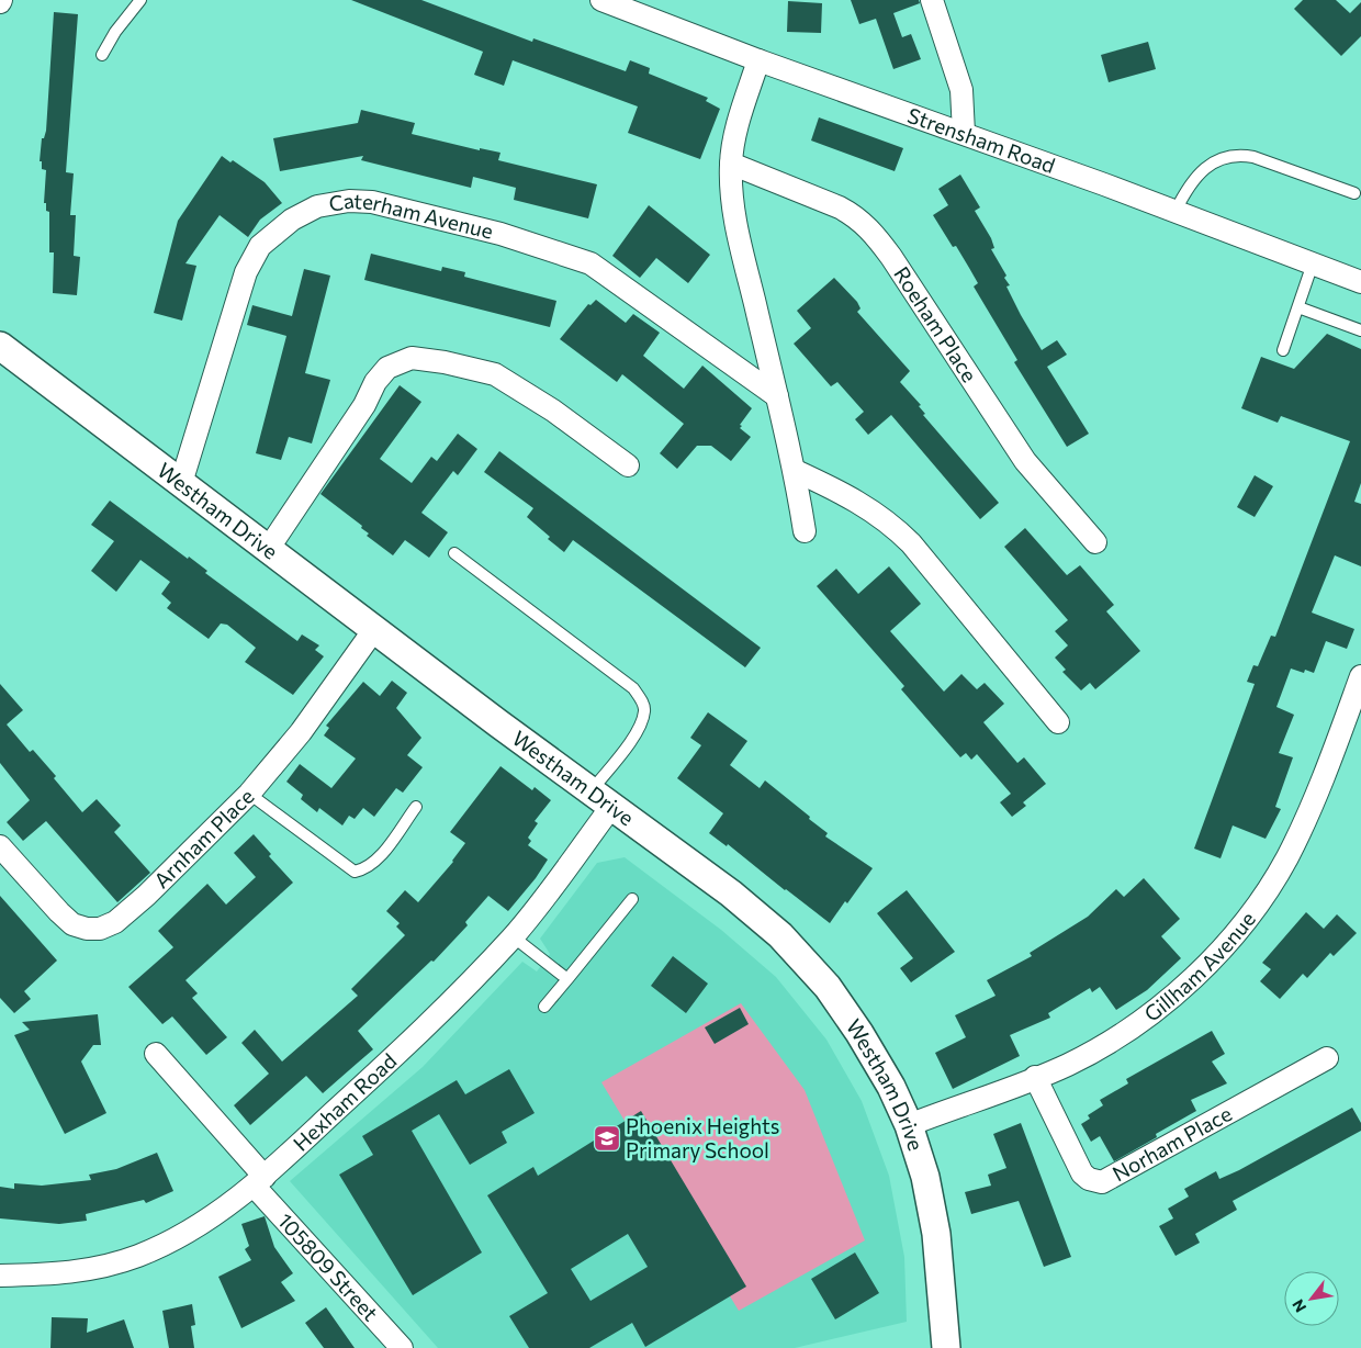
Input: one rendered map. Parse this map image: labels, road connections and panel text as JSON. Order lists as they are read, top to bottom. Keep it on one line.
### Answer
{"streets":{"street":["Strensham Road","Caterham Avenue","Roeham Place","Westham Drive","Arnham Place","Gillham Avenue","Hexham Road","Norham Place","105809 Street"]},"crossings":[["Caterham Avenue","Westham Drive"],["Westham Drive","Arnham Place"],["Westham Drive","Gillham Avenue"],["Westham Drive","Hexham Road"],["Gillham Avenue","Norham Place"],["Hexham Road","105809 Street"]],"places":{"school or university":["Phoenix Heights Primary School"]},"north":"bottom left"}
